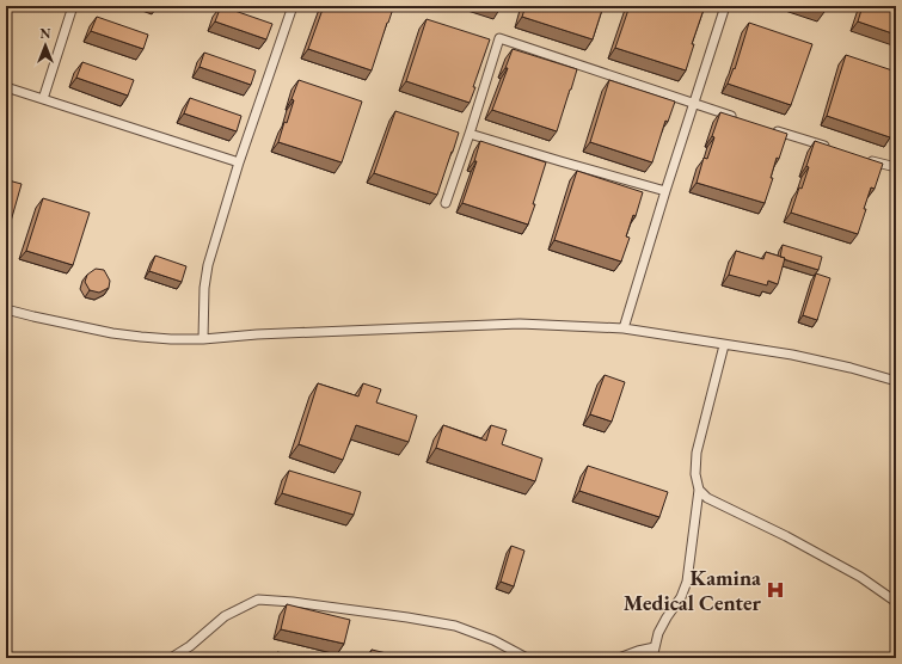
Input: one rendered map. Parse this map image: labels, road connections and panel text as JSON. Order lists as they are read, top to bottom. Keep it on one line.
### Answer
{"places":{"hospital":["Kamina Medical Center"]},"north":"top"}
